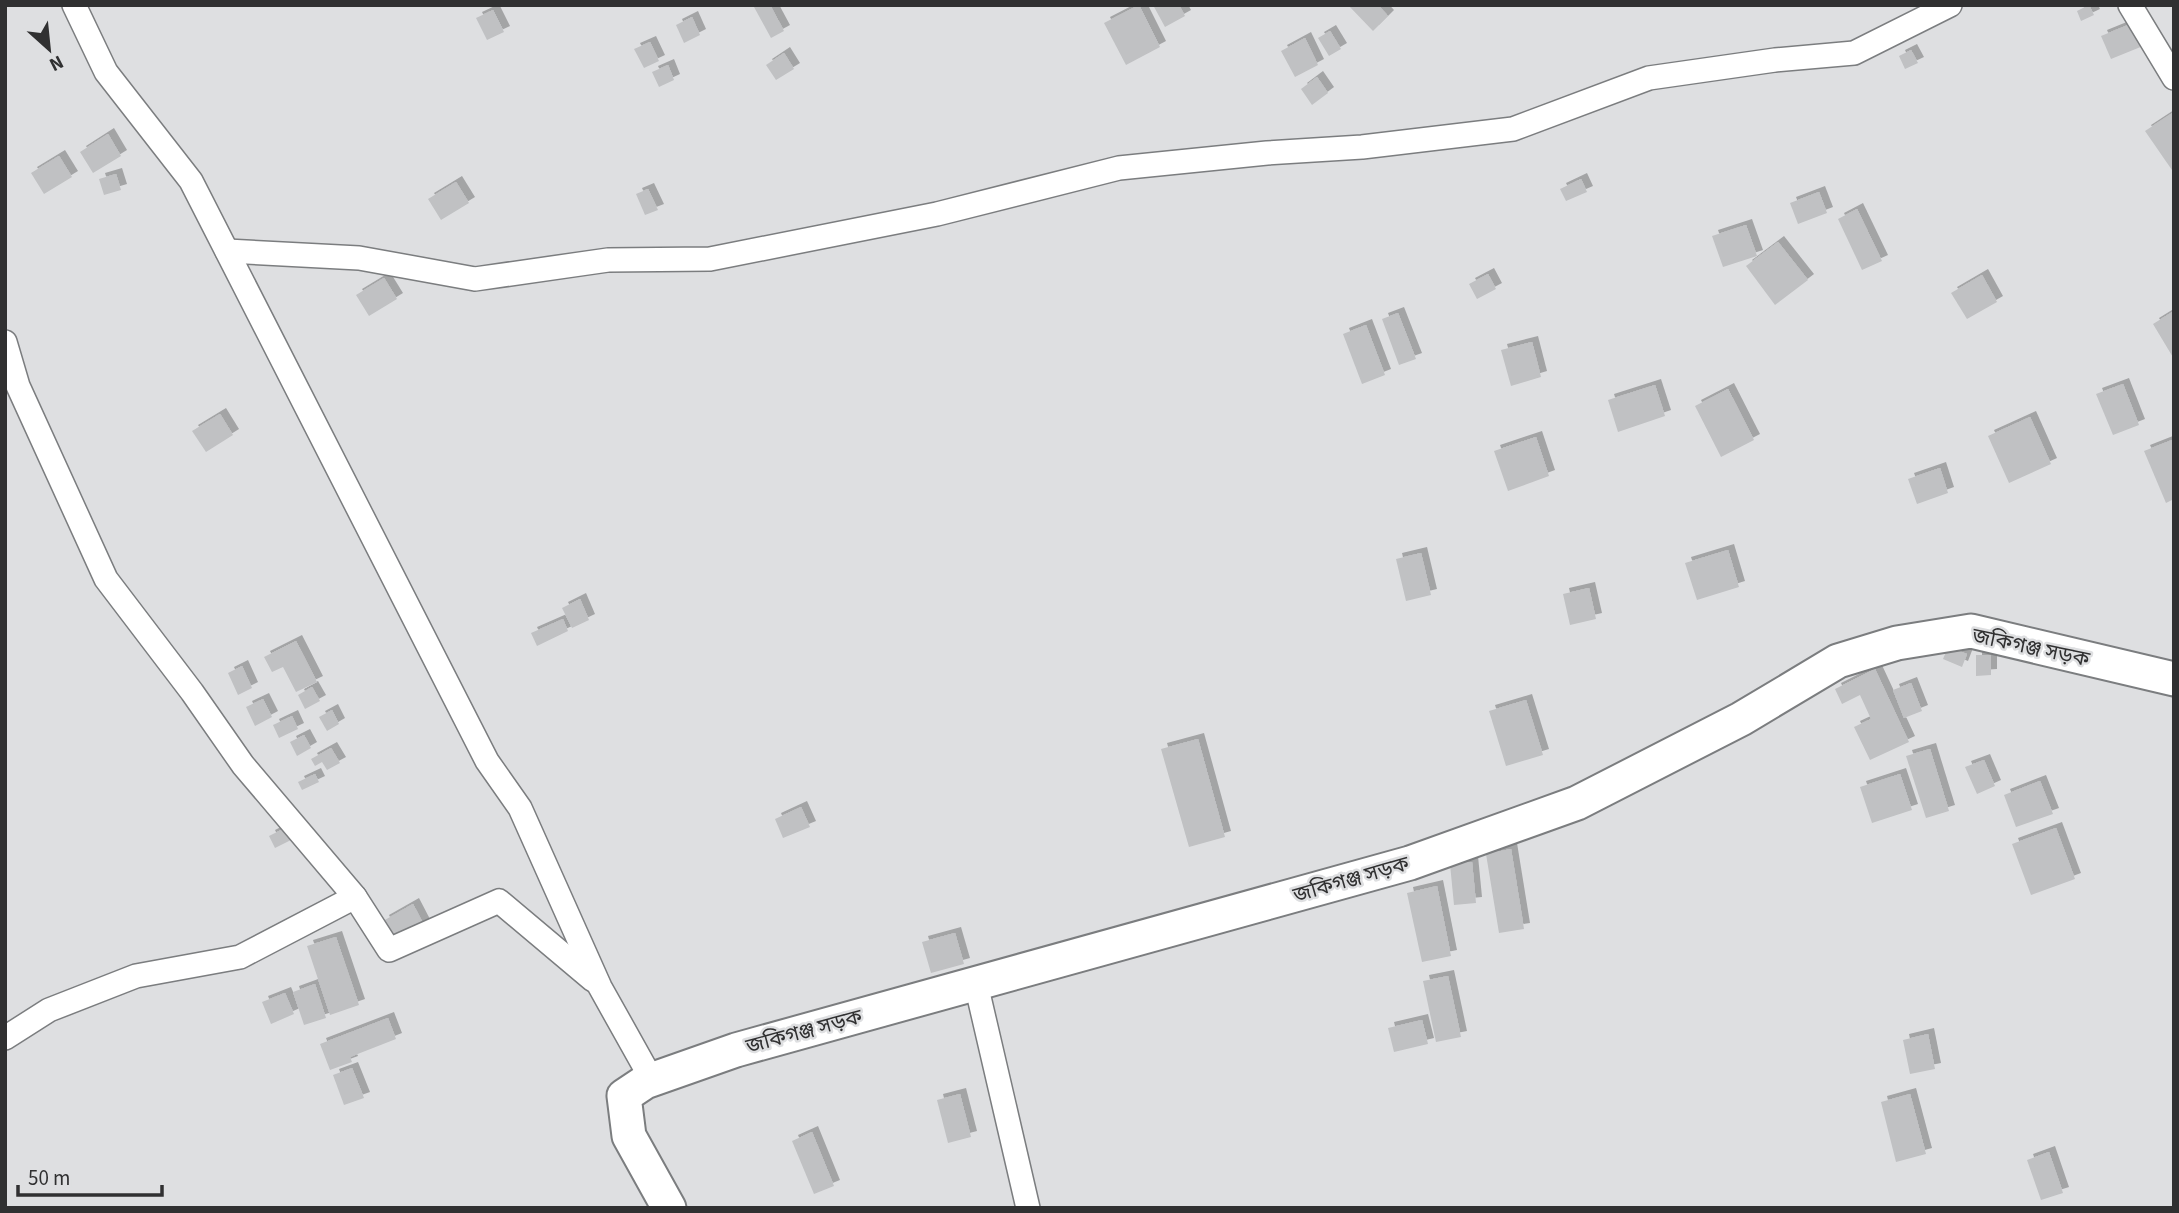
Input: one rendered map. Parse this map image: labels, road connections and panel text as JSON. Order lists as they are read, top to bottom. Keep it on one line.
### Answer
{"streets":{"main road":["জকিগঞ্জ সড়ক"]},"scale_bar":"50 m","north":"bottom right"}
